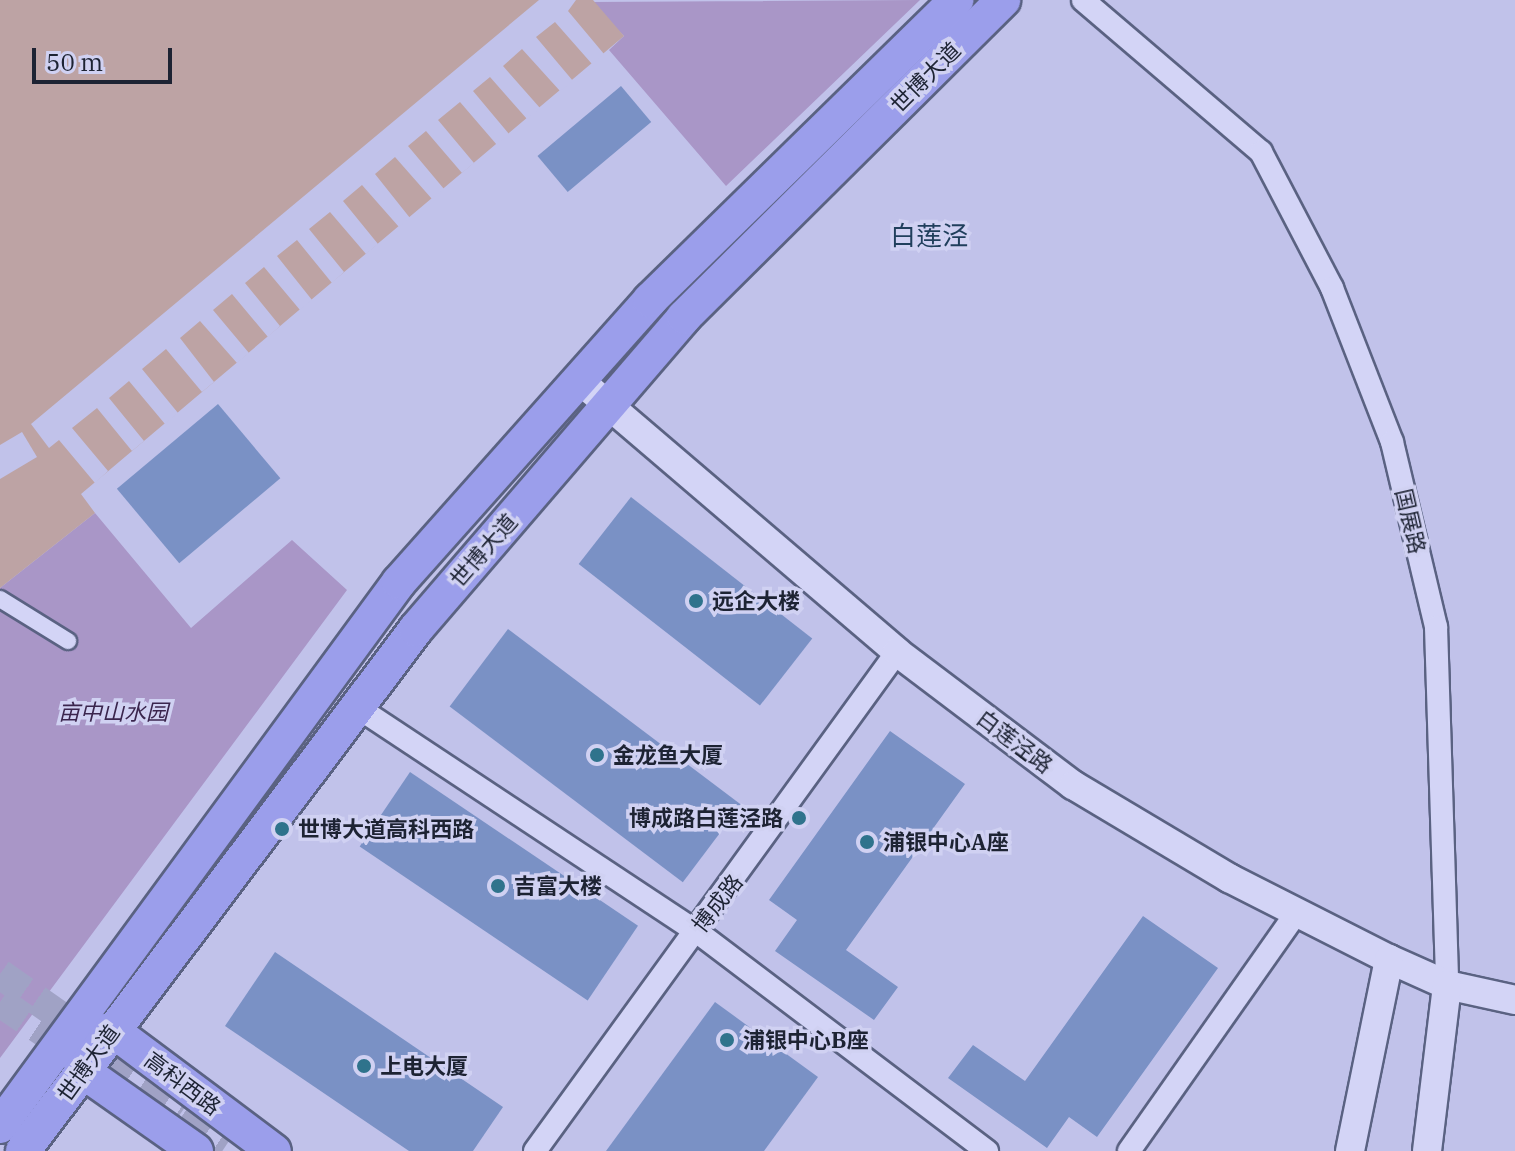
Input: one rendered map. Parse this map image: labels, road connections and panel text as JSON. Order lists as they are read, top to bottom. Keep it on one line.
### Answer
{"streets":{"main road":["世博大道","高科西路"],"street":["国展路","白莲泾路","博成路"]},"crossings":[["世博大道","白莲泾路"],["世博大道","高科西路"],["国展路","白莲泾路"],["白莲泾路","博成路"]],"districts":["白莲泾"],"parks":["亩中山水园"],"places":["远企大楼","金龙鱼大厦","博成路白莲泾路","世博大道高科西路","浦银中心A座","吉富大楼","浦银中心B座","上电大厦"],"scale_bar":"50 m"}
